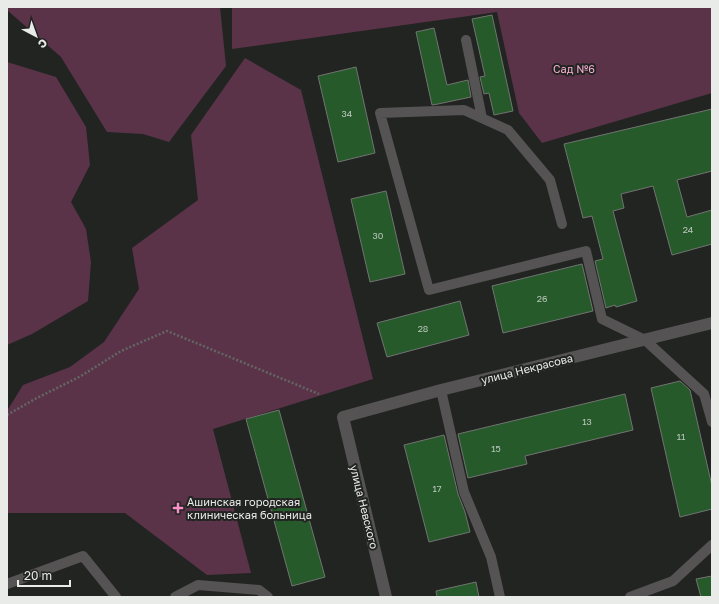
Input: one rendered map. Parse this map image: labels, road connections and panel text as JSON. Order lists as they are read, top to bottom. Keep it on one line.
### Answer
{"streets":{"street":["улица Некрасова","улица Невского"]},"crossings":[["улица Некрасова","улица Невского"]],"parks":["Сад №6"],"places":{"health":["Ашинская городская клиническая больница"]},"house_numbers":["34","24","30","26","28","13","11","15","17"],"scale_bar":"20 m","north":"bottom right"}
